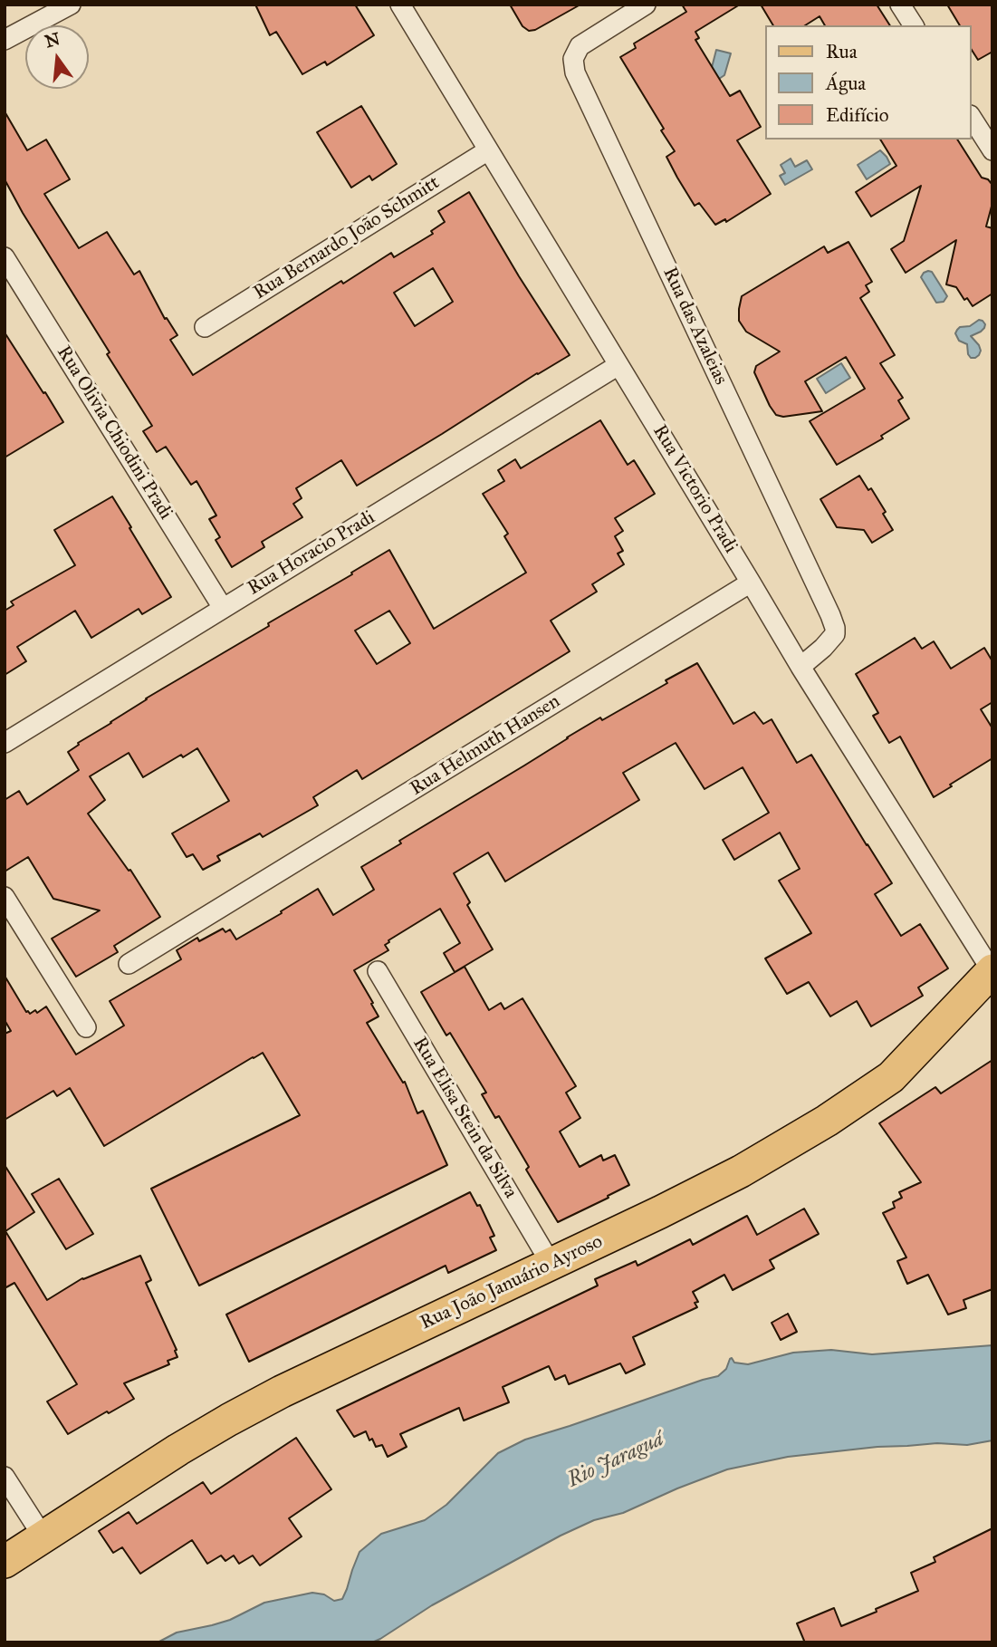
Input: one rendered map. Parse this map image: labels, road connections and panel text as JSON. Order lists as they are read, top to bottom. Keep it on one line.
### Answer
{"streets":{"main road":["Rua João Januário Ayroso"],"street":["Rua Bernardo João Schmitt","Rua das Azaleias","Rua Olivia Chiodini Pradi","Rua Victorio Pradi","Rua Horacio Pradi","Rua Helmuth Hansen","Rua Elisa Stein da Silva"]},"crossings":[["Rua Bernardo João Schmitt","Rua Victorio Pradi"],["Rua das Azaleias","Rua Victorio Pradi"],["Rua Olivia Chiodini Pradi","Rua Horacio Pradi"],["Rua Victorio Pradi","Rua Horacio Pradi"],["Rua Victorio Pradi","Rua Helmuth Hansen"],["Rua Victorio Pradi","Rua João Januário Ayroso"],["Rua Elisa Stein da Silva","Rua João Januário Ayroso"]],"water":["Rio Jaraguá"],"legend":["Rua","Água","Edifício"],"north":"top"}
